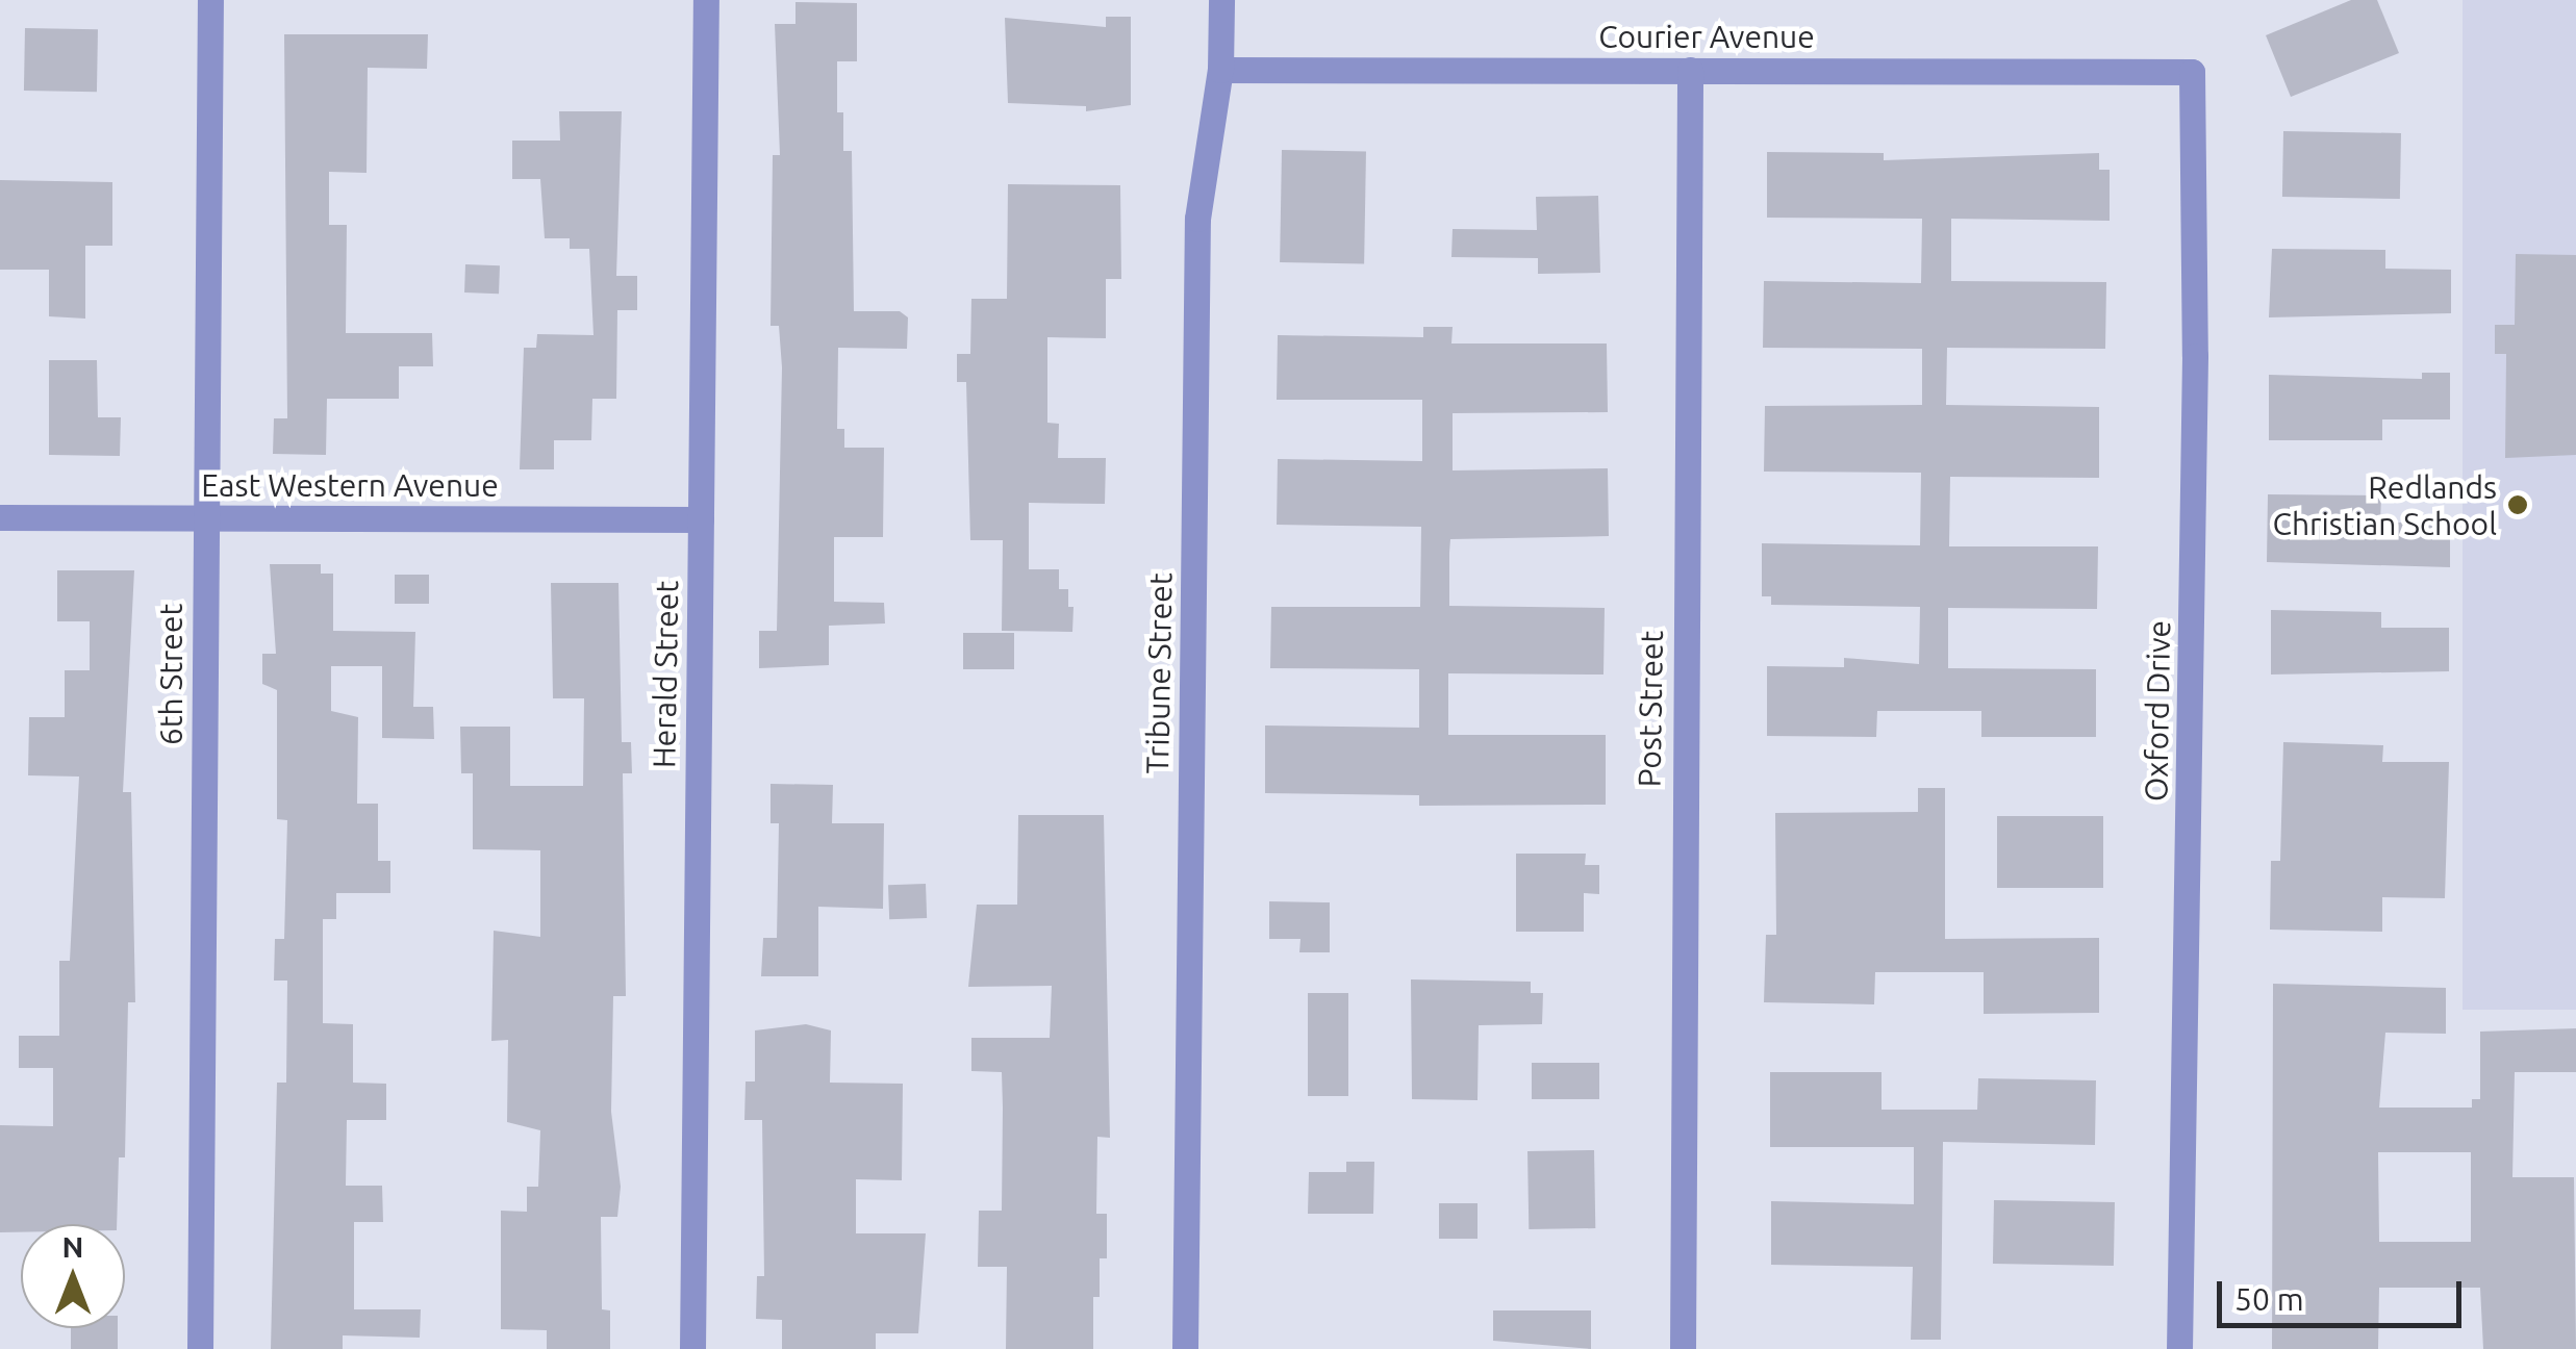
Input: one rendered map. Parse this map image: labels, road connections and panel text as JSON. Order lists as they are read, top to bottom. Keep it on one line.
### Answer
{"streets":{"street":["Courier Avenue","East Western Avenue","Tribune Street","6th Street","Herald Street","Post Street","Oxford Drive"]},"crossings":[["Courier Avenue","Tribune Street"],["Courier Avenue","Post Street"],["Courier Avenue","Oxford Drive"],["East Western Avenue","6th Street"],["East Western Avenue","Herald Street"]],"places":["Redlands Christian School"],"scale_bar":"50 m","north":"top"}
